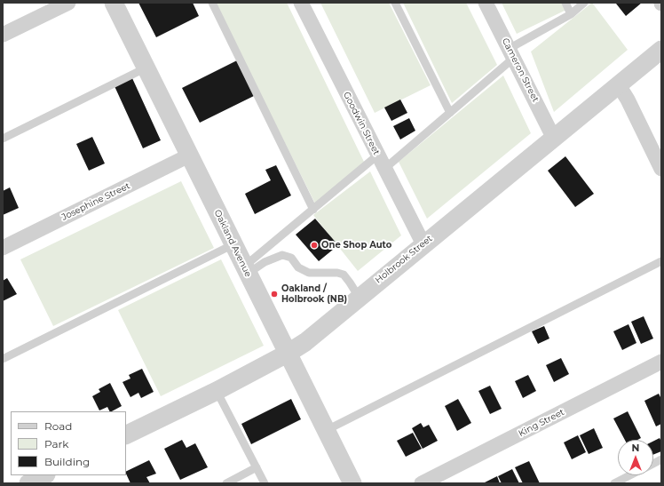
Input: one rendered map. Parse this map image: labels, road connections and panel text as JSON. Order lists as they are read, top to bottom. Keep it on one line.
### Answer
{"streets":{"street":["Cameron Street","Goodwin Street","Josephine Street","Oakland Avenue","Holbrook Street","King Street"]},"crossings":[["Cameron Street","Holbrook Street"],["Goodwin Street","Holbrook Street"],["Josephine Street","Oakland Avenue"],["Oakland Avenue","Holbrook Street"]],"places":["One Shop Auto","Oakland / Holbrook (NB)"],"legend":["Road","Park","Building"],"north":"top"}
